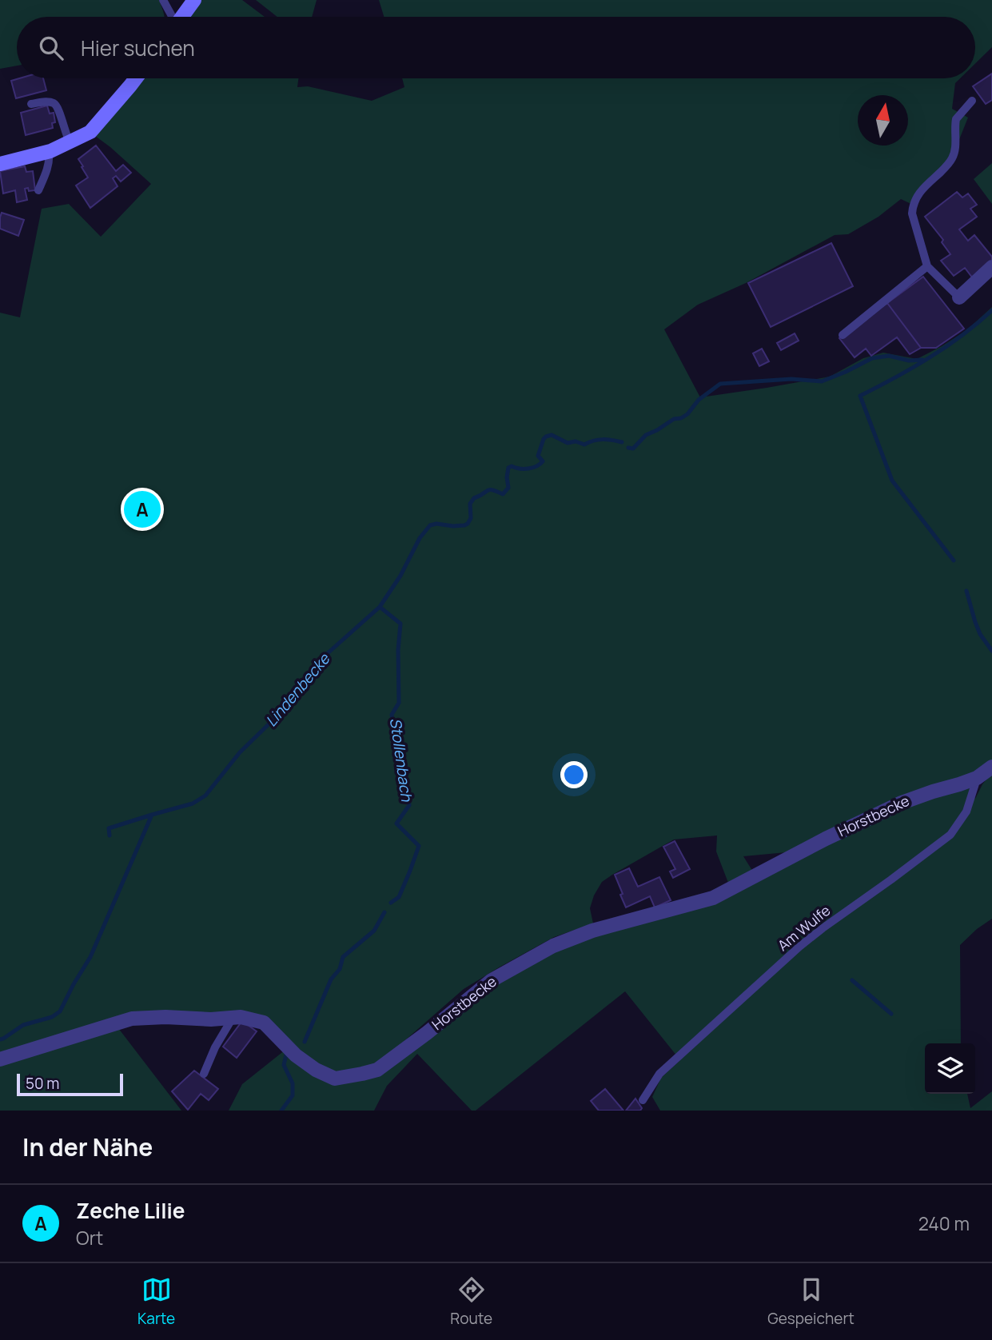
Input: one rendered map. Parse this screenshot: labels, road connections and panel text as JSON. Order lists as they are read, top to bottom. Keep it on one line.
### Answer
{"streets":{"street":["Horstbecke"],"lane":["Am Wulfe"]},"crossings":[["Horstbecke","Am Wulfe"]],"water":["Lindenbecke","Stollenbach"],"scale_bar":"50 m","north":"top","page":{"search":"Hier suchen","pins":"A","scale":"50 m","heading":"In der Nähe","list":[{"mark":"A","name":"Zeche Lilie","note":"Ort","value":"240 m"}],"nav":["Karte","Route","Gespeichert"]}}
